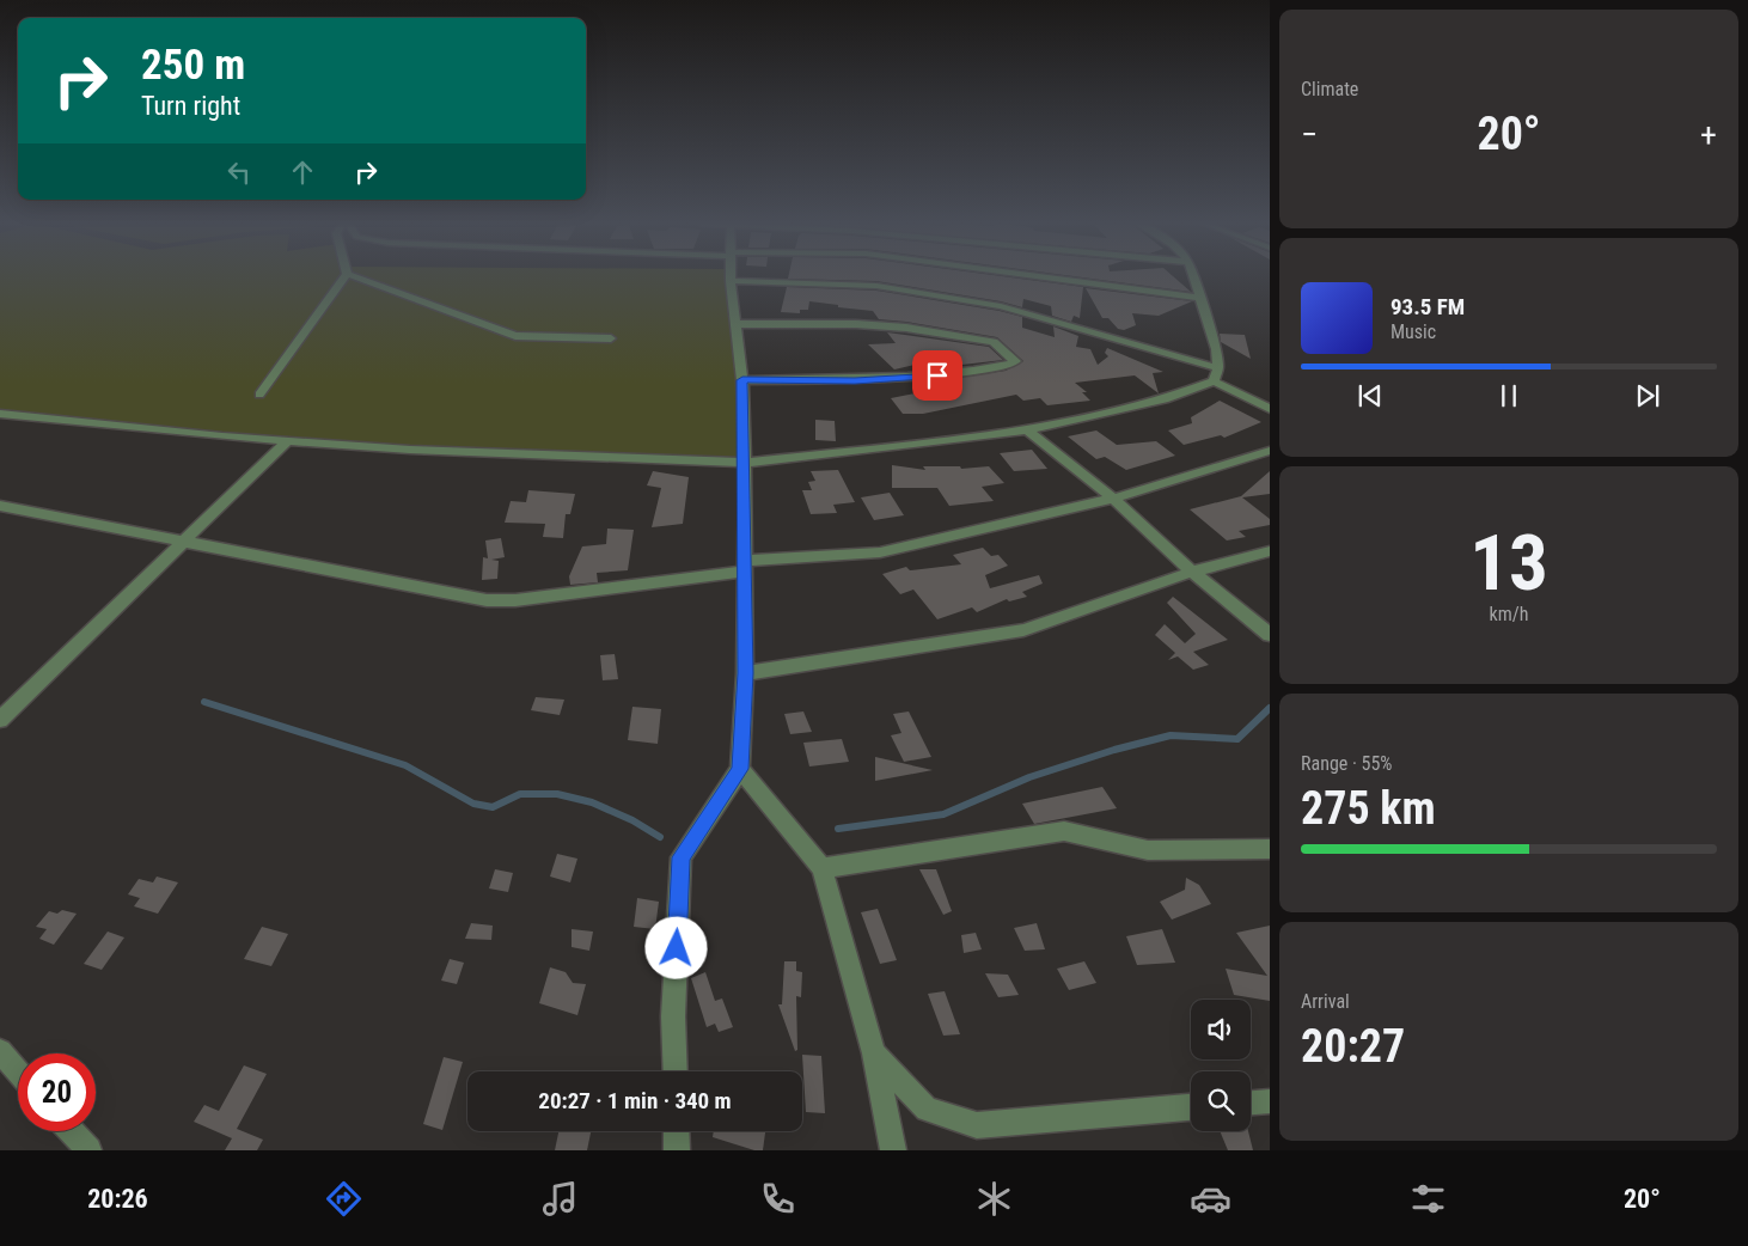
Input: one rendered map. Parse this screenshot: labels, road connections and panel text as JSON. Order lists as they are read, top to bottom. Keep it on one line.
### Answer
{"page":{"tile":["Climate",["13","km/h"],["Range · 55%","275 km"],["Arrival","20:27"]],"turn":["250 m","Turn right"],"heat":["−","20°","+"],"song":["93.5 FM","Music"],"limit":"20","trip":"20:27 · 1 min · 340 m","tabs":["20:26","20°"]}}
